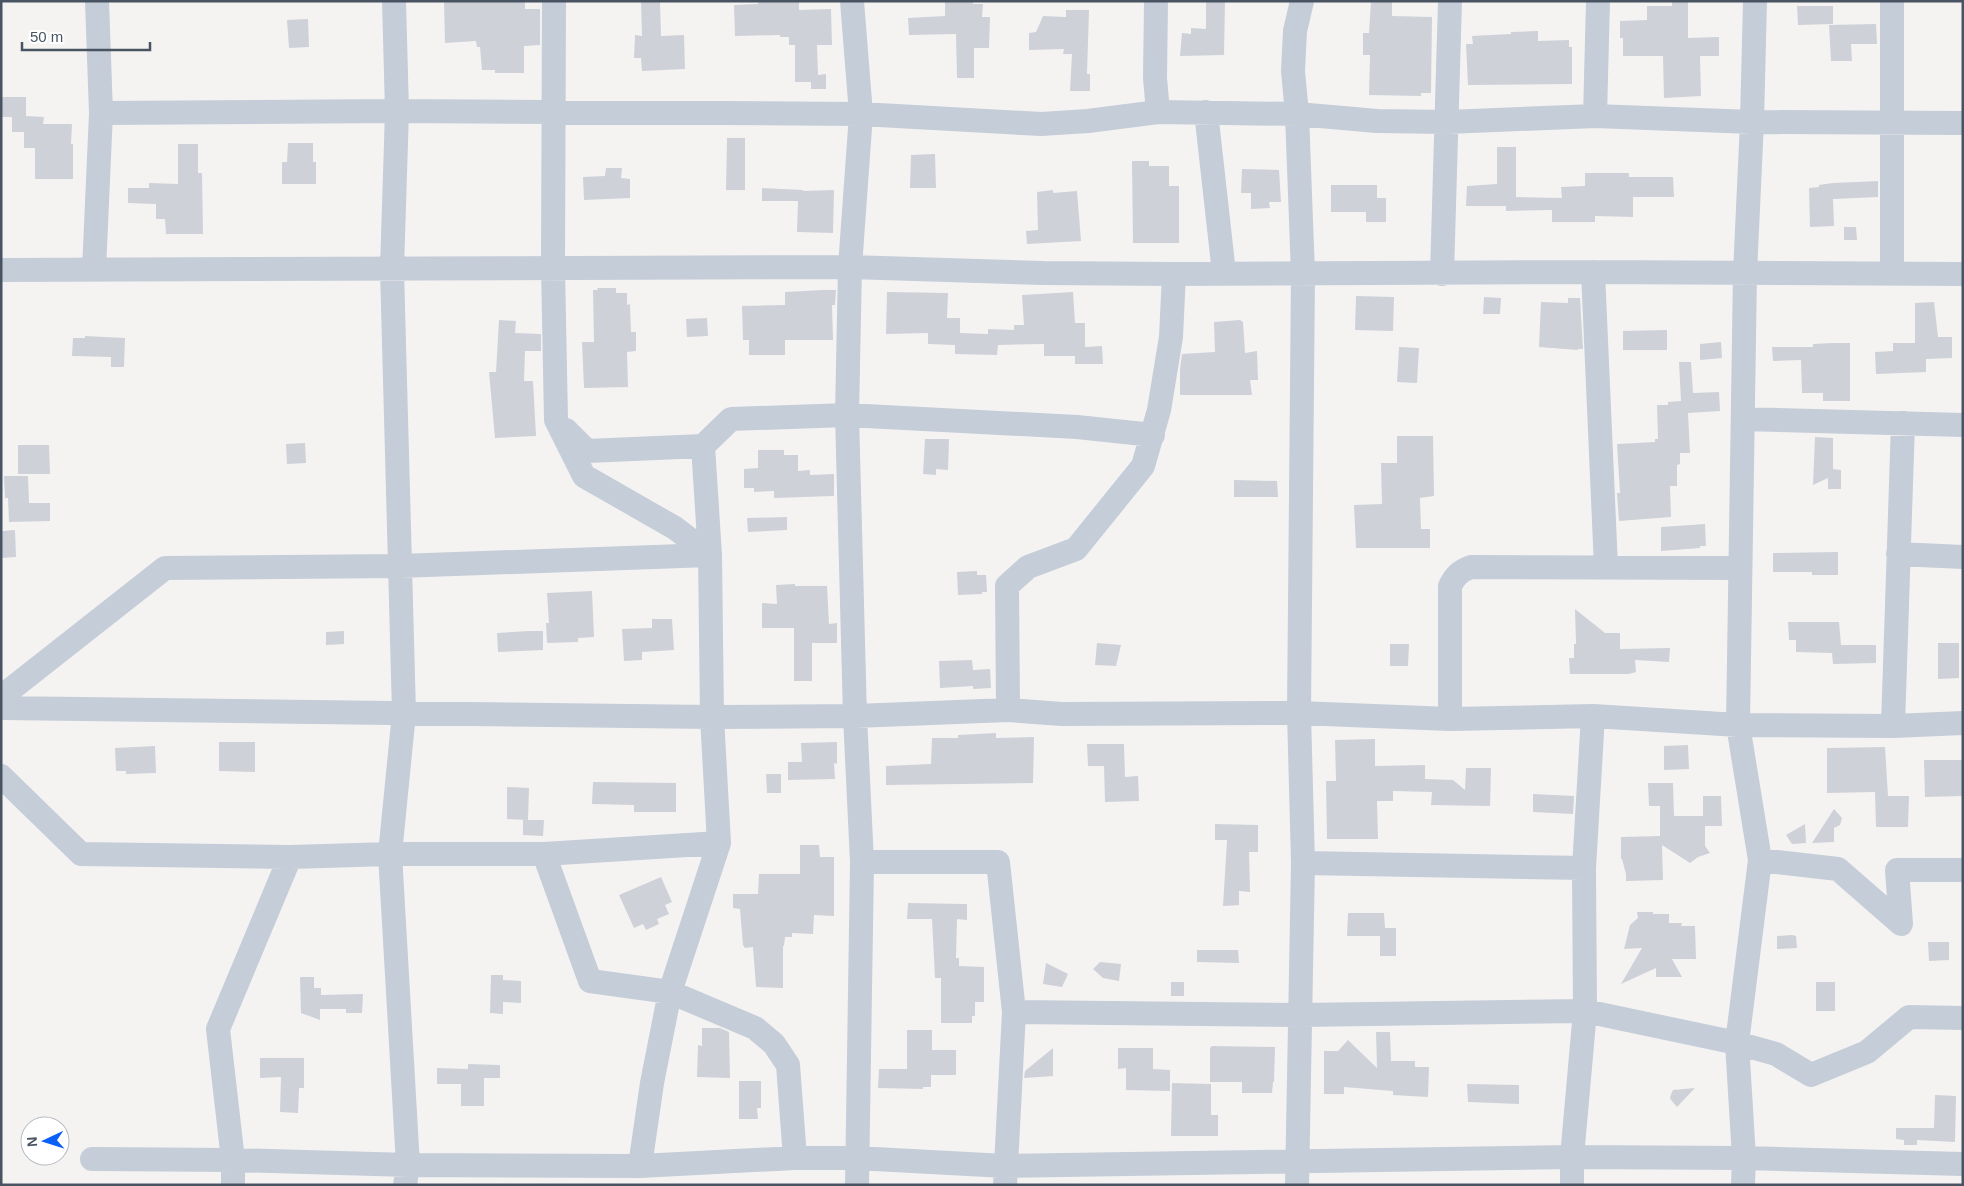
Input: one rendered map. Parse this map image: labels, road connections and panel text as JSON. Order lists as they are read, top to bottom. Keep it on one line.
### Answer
{"scale_bar":"50 m","north":"left"}
